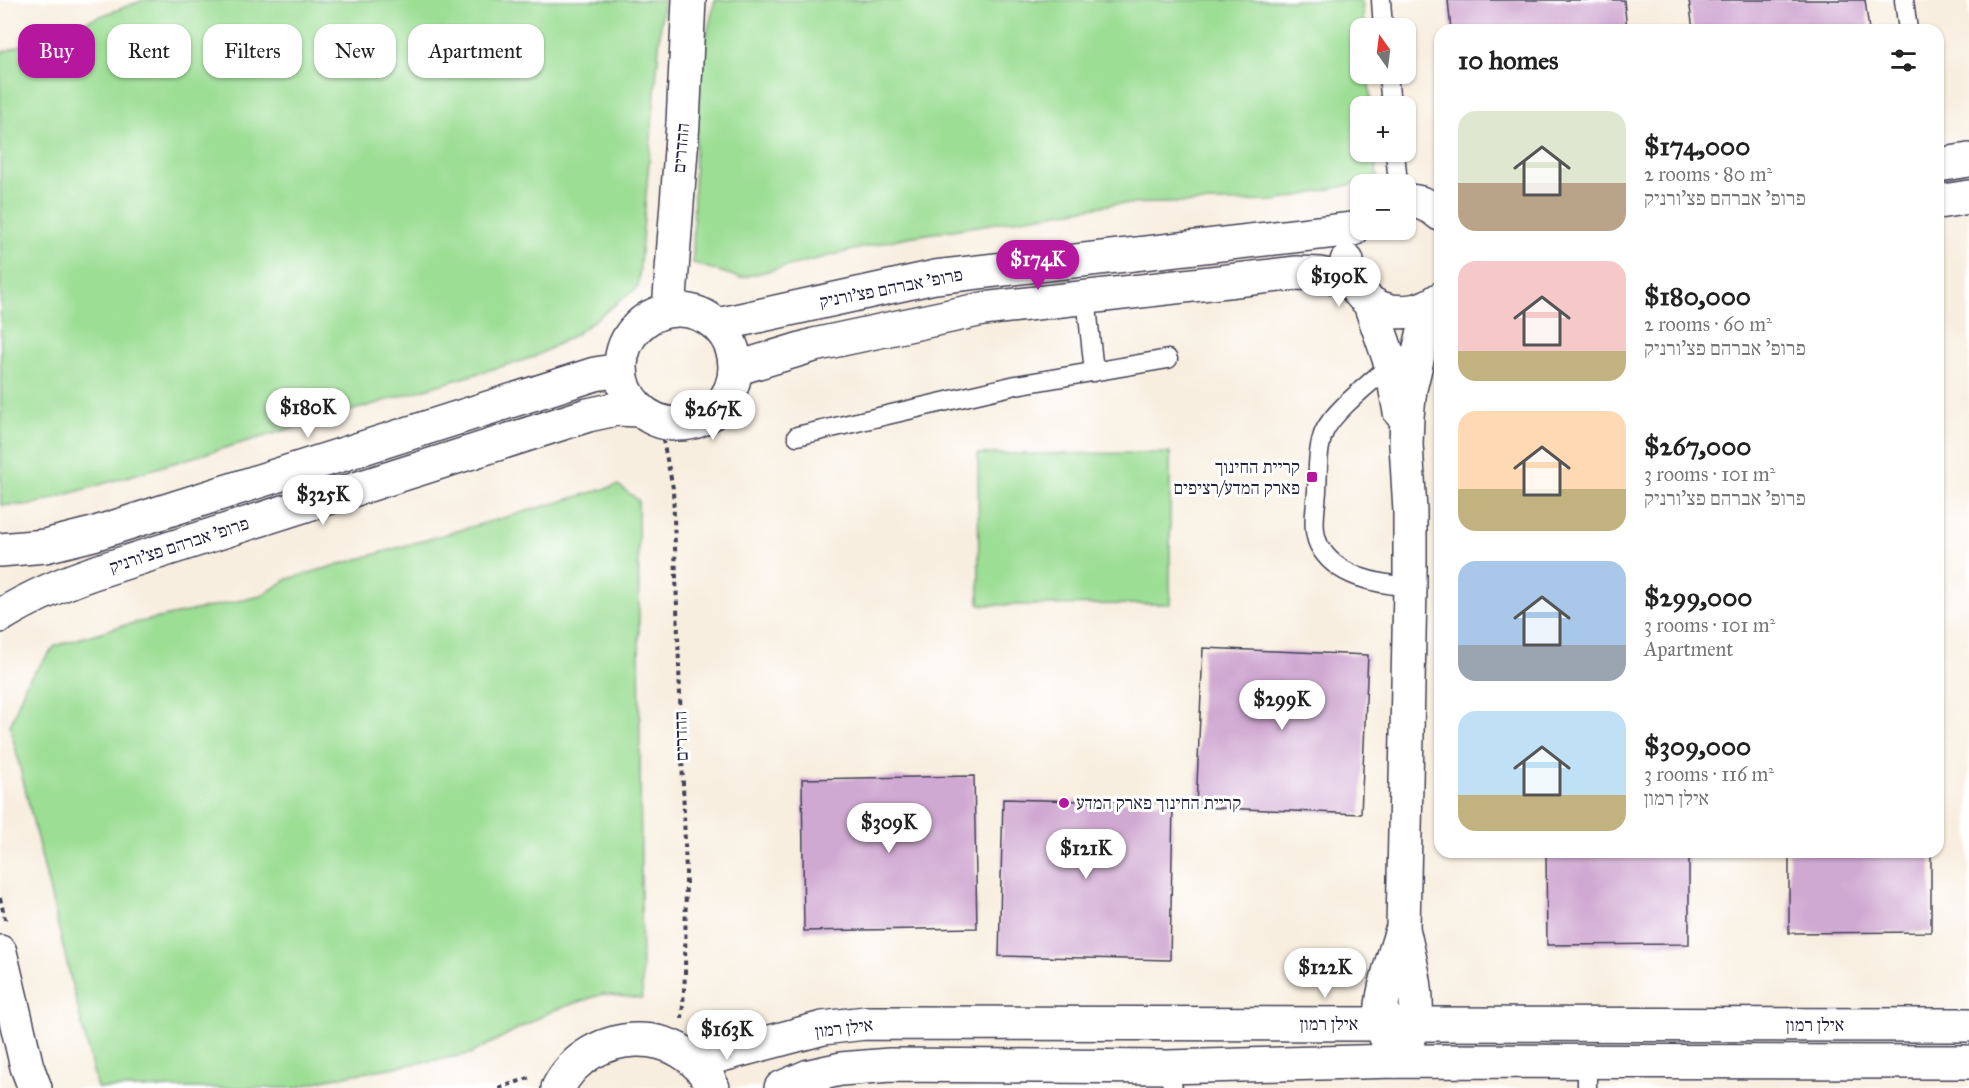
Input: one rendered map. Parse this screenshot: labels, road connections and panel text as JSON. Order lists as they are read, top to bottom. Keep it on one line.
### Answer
{"streets":{"street":["ההדרים","פרופ' אברהם פצ'ורניק","אילן רמון"]},"crossings":[["ההדרים","פרופ' אברהם פצ'ורניק"],["ההדרים","אילן רמון"]],"places":{"transit":["קריית החינוך פארק המדע/רציפים"],"other":["קריית החינוך פארק המדע"]},"north":"top","page":{"map_buttons":["+","−"],"chip":["Buy","Rent","Filters","New","Apartment"],"heading":"10 homes","list":[{"name":"$174,000","note":"2 rooms · 80 m² · פרופ' אברהם פצ'ורניק"},{"name":"$180,000","note":"2 rooms · 60 m² · פרופ' אברהם פצ'ורניק"},{"name":"$267,000","note":"3 rooms · 101 m² · פרופ' אברהם פצ'ורניק"},{"name":"$299,000","note":"3 rooms · 101 m² · Apartment"},{"name":"$309,000","note":"3 rooms · 116 m² · אילן רמון"}],"price":["$174K","$190K","$180K","$267K","$325K","$299K","$309K","$121K","$122K","$163K"]}}
